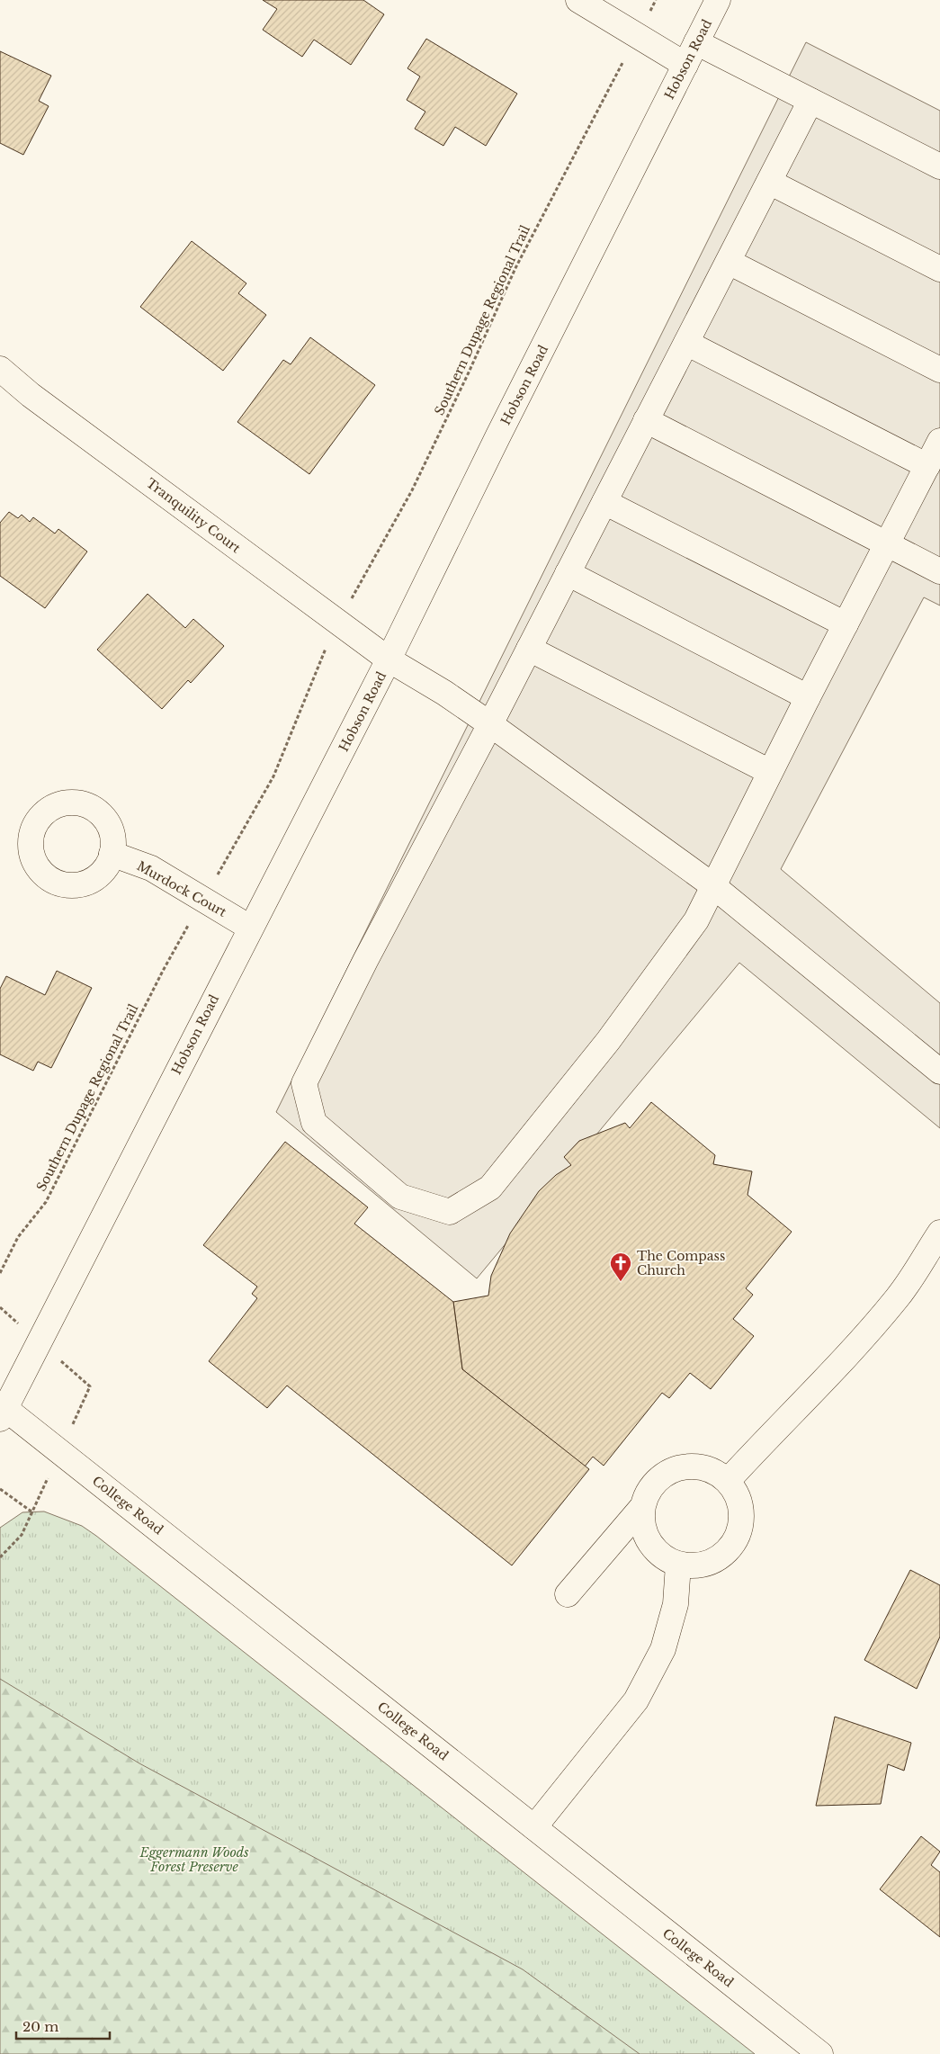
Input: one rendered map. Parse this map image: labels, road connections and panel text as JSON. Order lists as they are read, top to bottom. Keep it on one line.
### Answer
{"streets":{"main road":["Hobson Road","Tranquility Court","Murdock Court","College Road"],"path":["Southern Dupage Regional Trail"]},"crossings":[["Hobson Road","Tranquility Court"],["Hobson Road","Murdock Court"],["Hobson Road","College Road"]],"parks":["Eggermann Woods Forest Preserve"],"places":{"church":["The Compass Church"]},"scale_bar":"20 m"}
